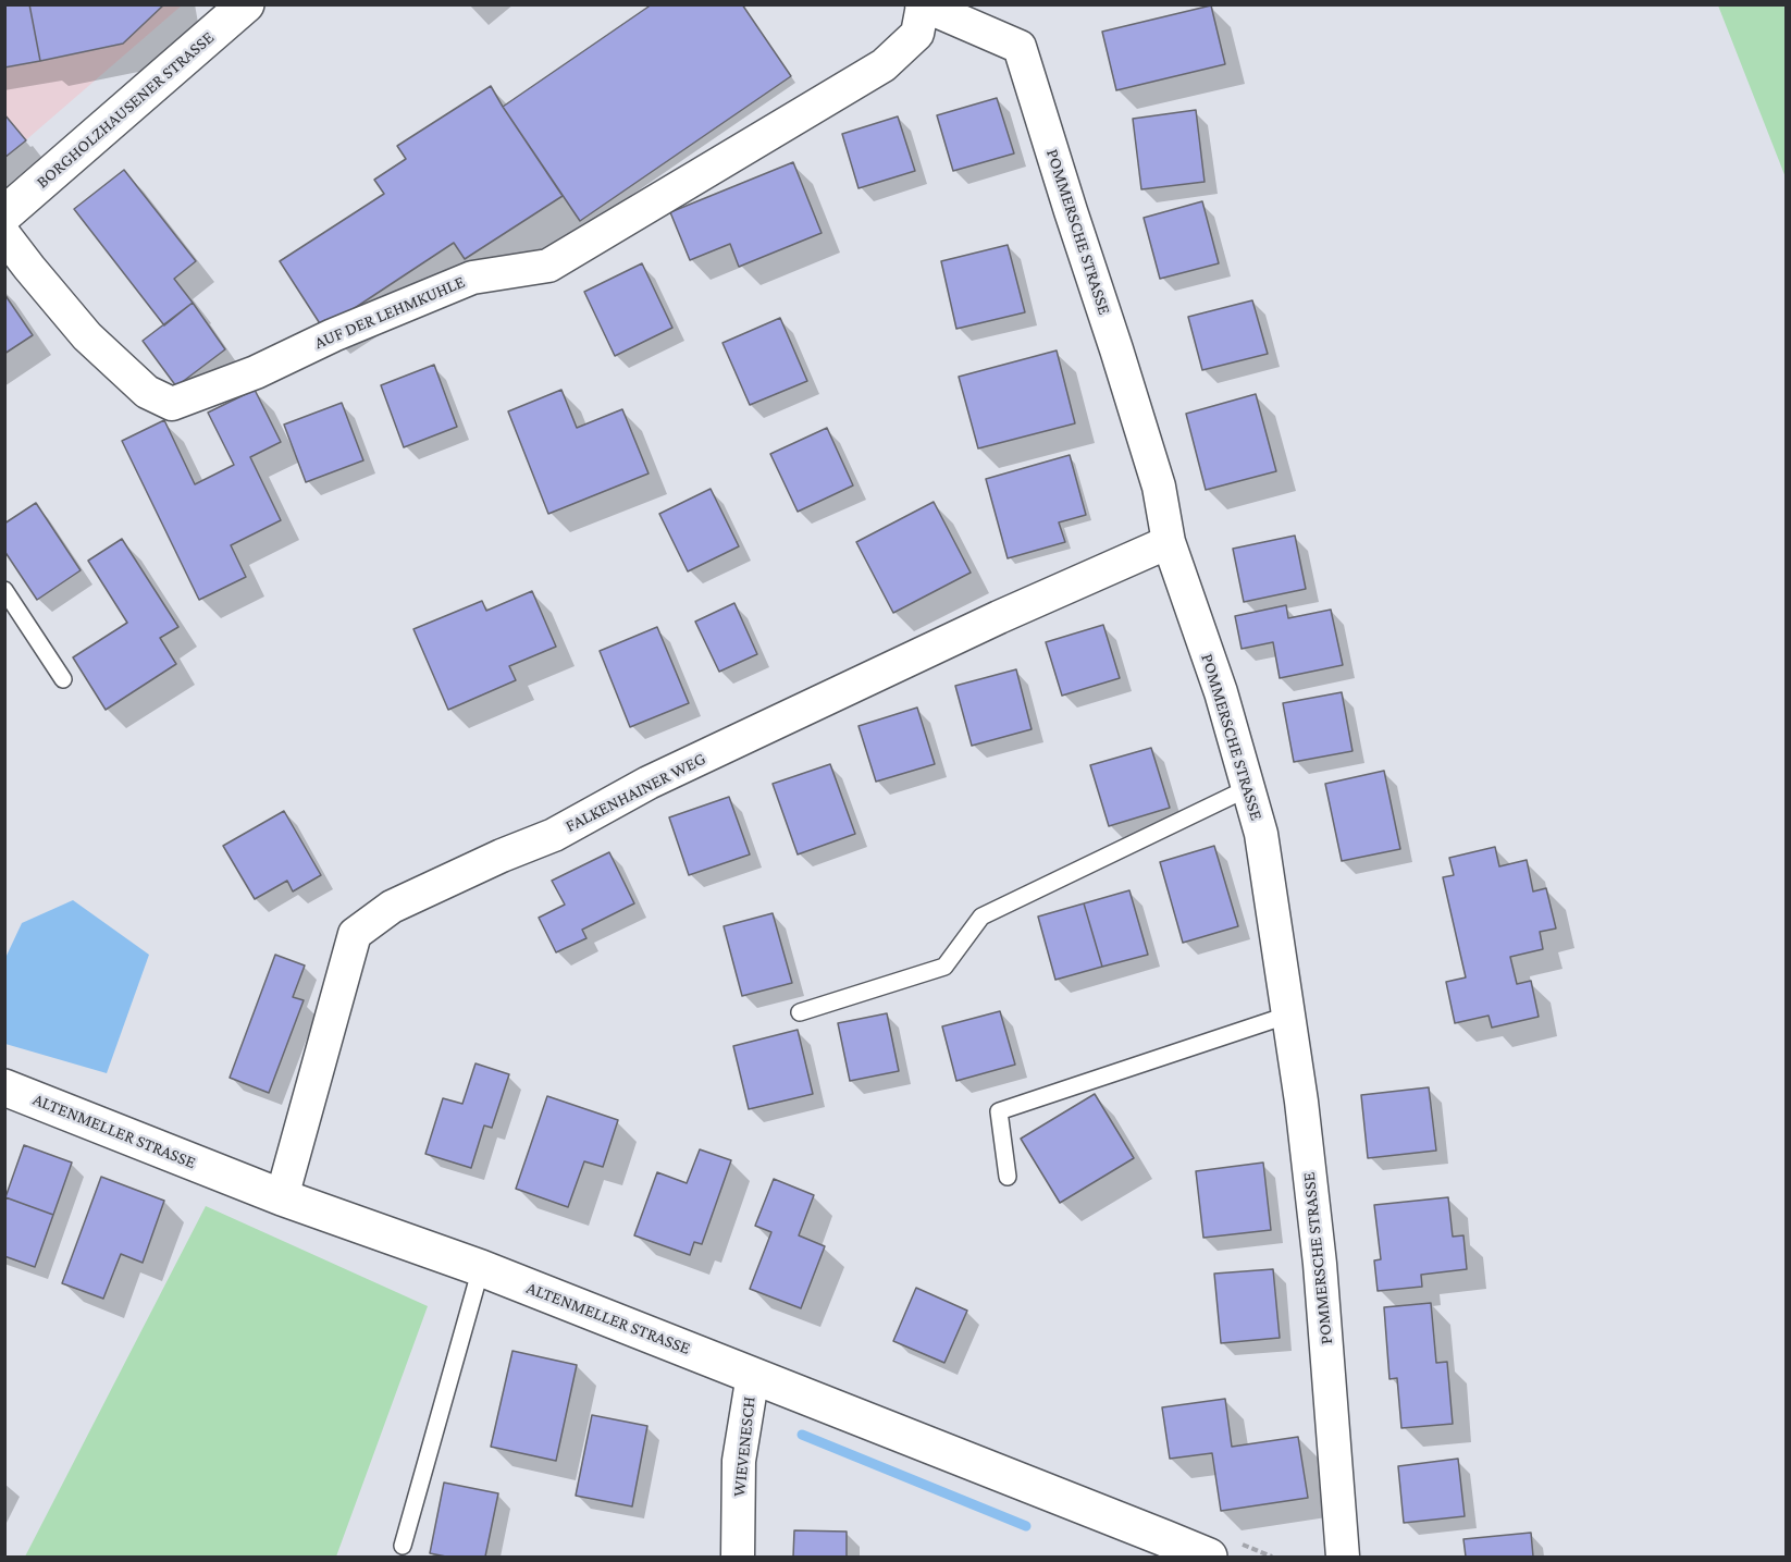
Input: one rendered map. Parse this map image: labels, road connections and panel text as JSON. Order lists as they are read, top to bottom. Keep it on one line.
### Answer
{"streets":{"street":["BORGHOLZHAUSENER STRASSE","POMMERSCHE STRASSE","AUF DER LEHMKUHLE","FALKENHAINER WEG","ALTENMELLER STRASSE","WIEVENESCH"]},"crossings":[["POMMERSCHE STRASSE","AUF DER LEHMKUHLE"],["POMMERSCHE STRASSE","FALKENHAINER WEG"],["FALKENHAINER WEG","ALTENMELLER STRASSE"],["ALTENMELLER STRASSE","WIEVENESCH"]]}
